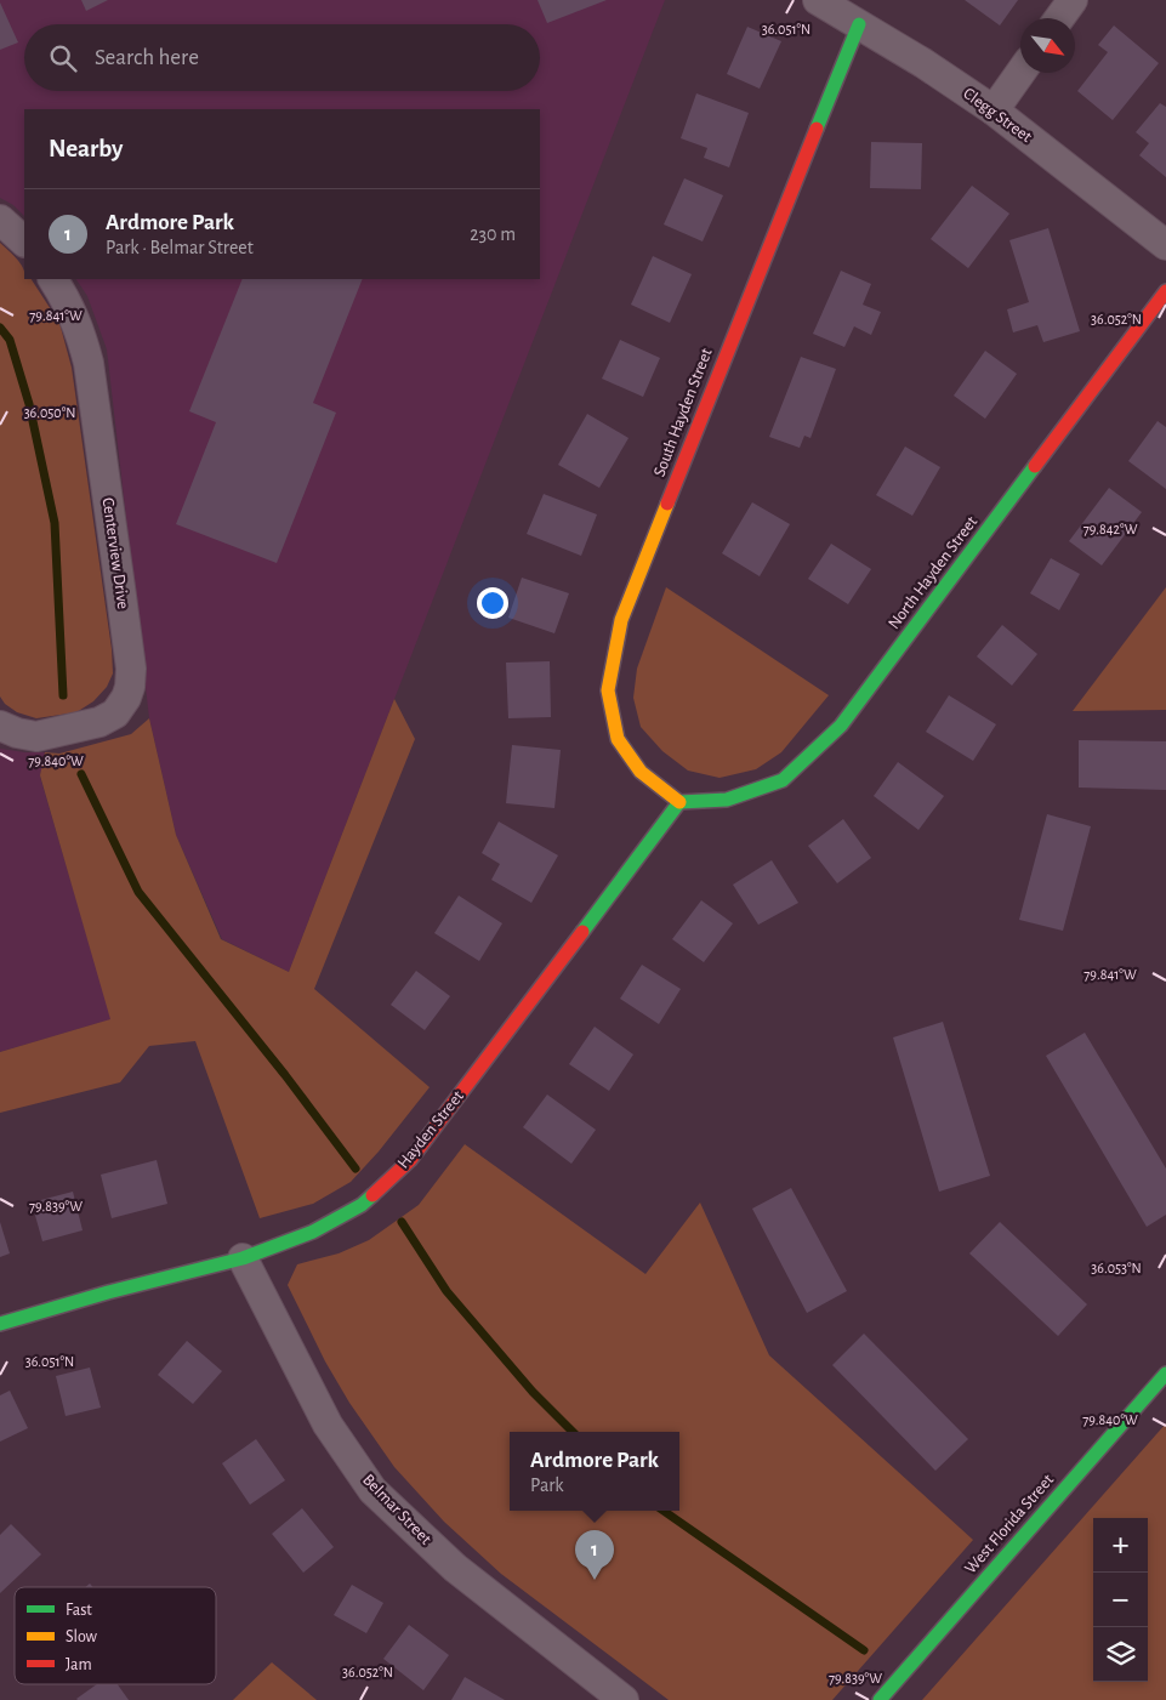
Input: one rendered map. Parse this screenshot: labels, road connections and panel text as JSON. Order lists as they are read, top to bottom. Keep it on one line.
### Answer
{"streets":{"street":["Clegg Street","South Hayden Street","Centerview Drive","North Hayden Street","Hayden Street","Belmar Street","West Florida Street"]},"crossings":[["Clegg Street","South Hayden Street"],["South Hayden Street","North Hayden Street"],["South Hayden Street","Hayden Street"],["North Hayden Street","Hayden Street"],["Hayden Street","Belmar Street"]],"legend":["Fast","Slow","Jam"],"north":"bottom right","page":{"search":"Search here","heading":"Nearby","list":[{"mark":"1","name":"Ardmore Park","note":"Park · Belmar Street","value":"230 m"}],"popup":["Ardmore Park","Park"],"map_buttons":["+","−"],"pins":"1"},"coordinates":["36.051°N","79.841°W","36.052°N","36.050°N","79.842°W","79.840°W","79.839°W","36.053°N"]}
